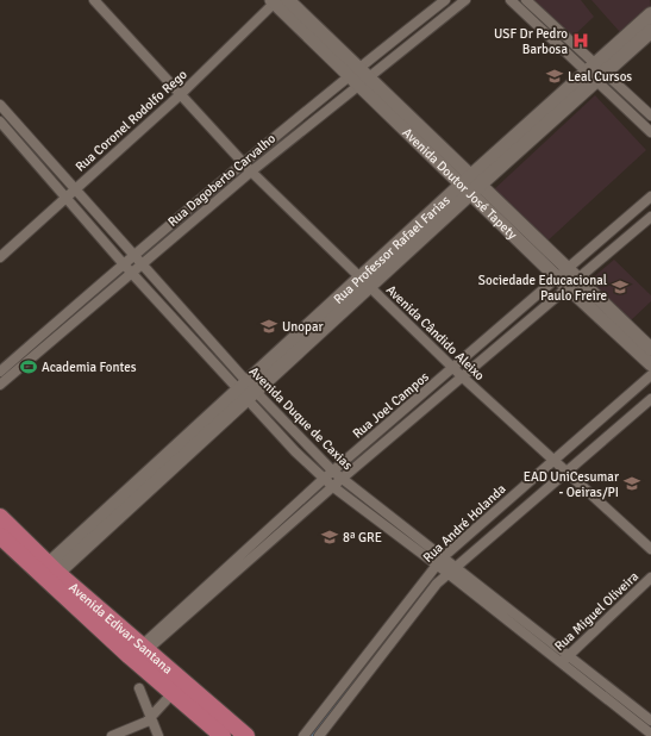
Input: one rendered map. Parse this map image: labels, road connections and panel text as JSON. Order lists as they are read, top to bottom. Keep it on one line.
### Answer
{"streets":{"highway":["Avenida Edivar Santana"],"main road":["Rua Professor Rafael Farias"],"street":["Rua Coronel Rodolfo Rego","Rua Dagoberto Carvalho","Avenida Doutor José Tapety","Avenida Cândido Aleixo","Rua Joel Campos","Avenida Duque de Caxias","Rua André Holanda","Rua Miguel Oliveira"]},"crossings":[["Rua Coronel Rodolfo Rego","Avenida Doutor José Tapety"],["Rua Coronel Rodolfo Rego","Avenida Cândido Aleixo"],["Rua Coronel Rodolfo Rego","Avenida Duque de Caxias"],["Rua Dagoberto Carvalho","Avenida Doutor José Tapety"],["Rua Dagoberto Carvalho","Avenida Cândido Aleixo"],["Rua Dagoberto Carvalho","Avenida Duque de Caxias"],["Avenida Doutor José Tapety","Rua Professor Rafael Farias"],["Avenida Doutor José Tapety","Rua Joel Campos"],["Rua Professor Rafael Farias","Avenida Cândido Aleixo"],["Rua Professor Rafael Farias","Avenida Duque de Caxias"],["Rua Professor Rafael Farias","Avenida Edivar Santana"],["Avenida Cândido Aleixo","Rua Joel Campos"],["Avenida Cândido Aleixo","Rua André Holanda"],["Rua Joel Campos","Avenida Duque de Caxias"],["Rua Joel Campos","Avenida Edivar Santana"],["Avenida Duque de Caxias","Rua André Holanda"],["Avenida Duque de Caxias","Rua Miguel Oliveira"]],"places":{"hospital":["USF Dr Pedro Barbosa"],"school or university":["Leal Cursos","Sociedade Educacional Paulo Freire","Unopar","EAD UniCesumar - Oeiras/PI","8ª GRE"],"sports":["Academia Fontes"]}}
